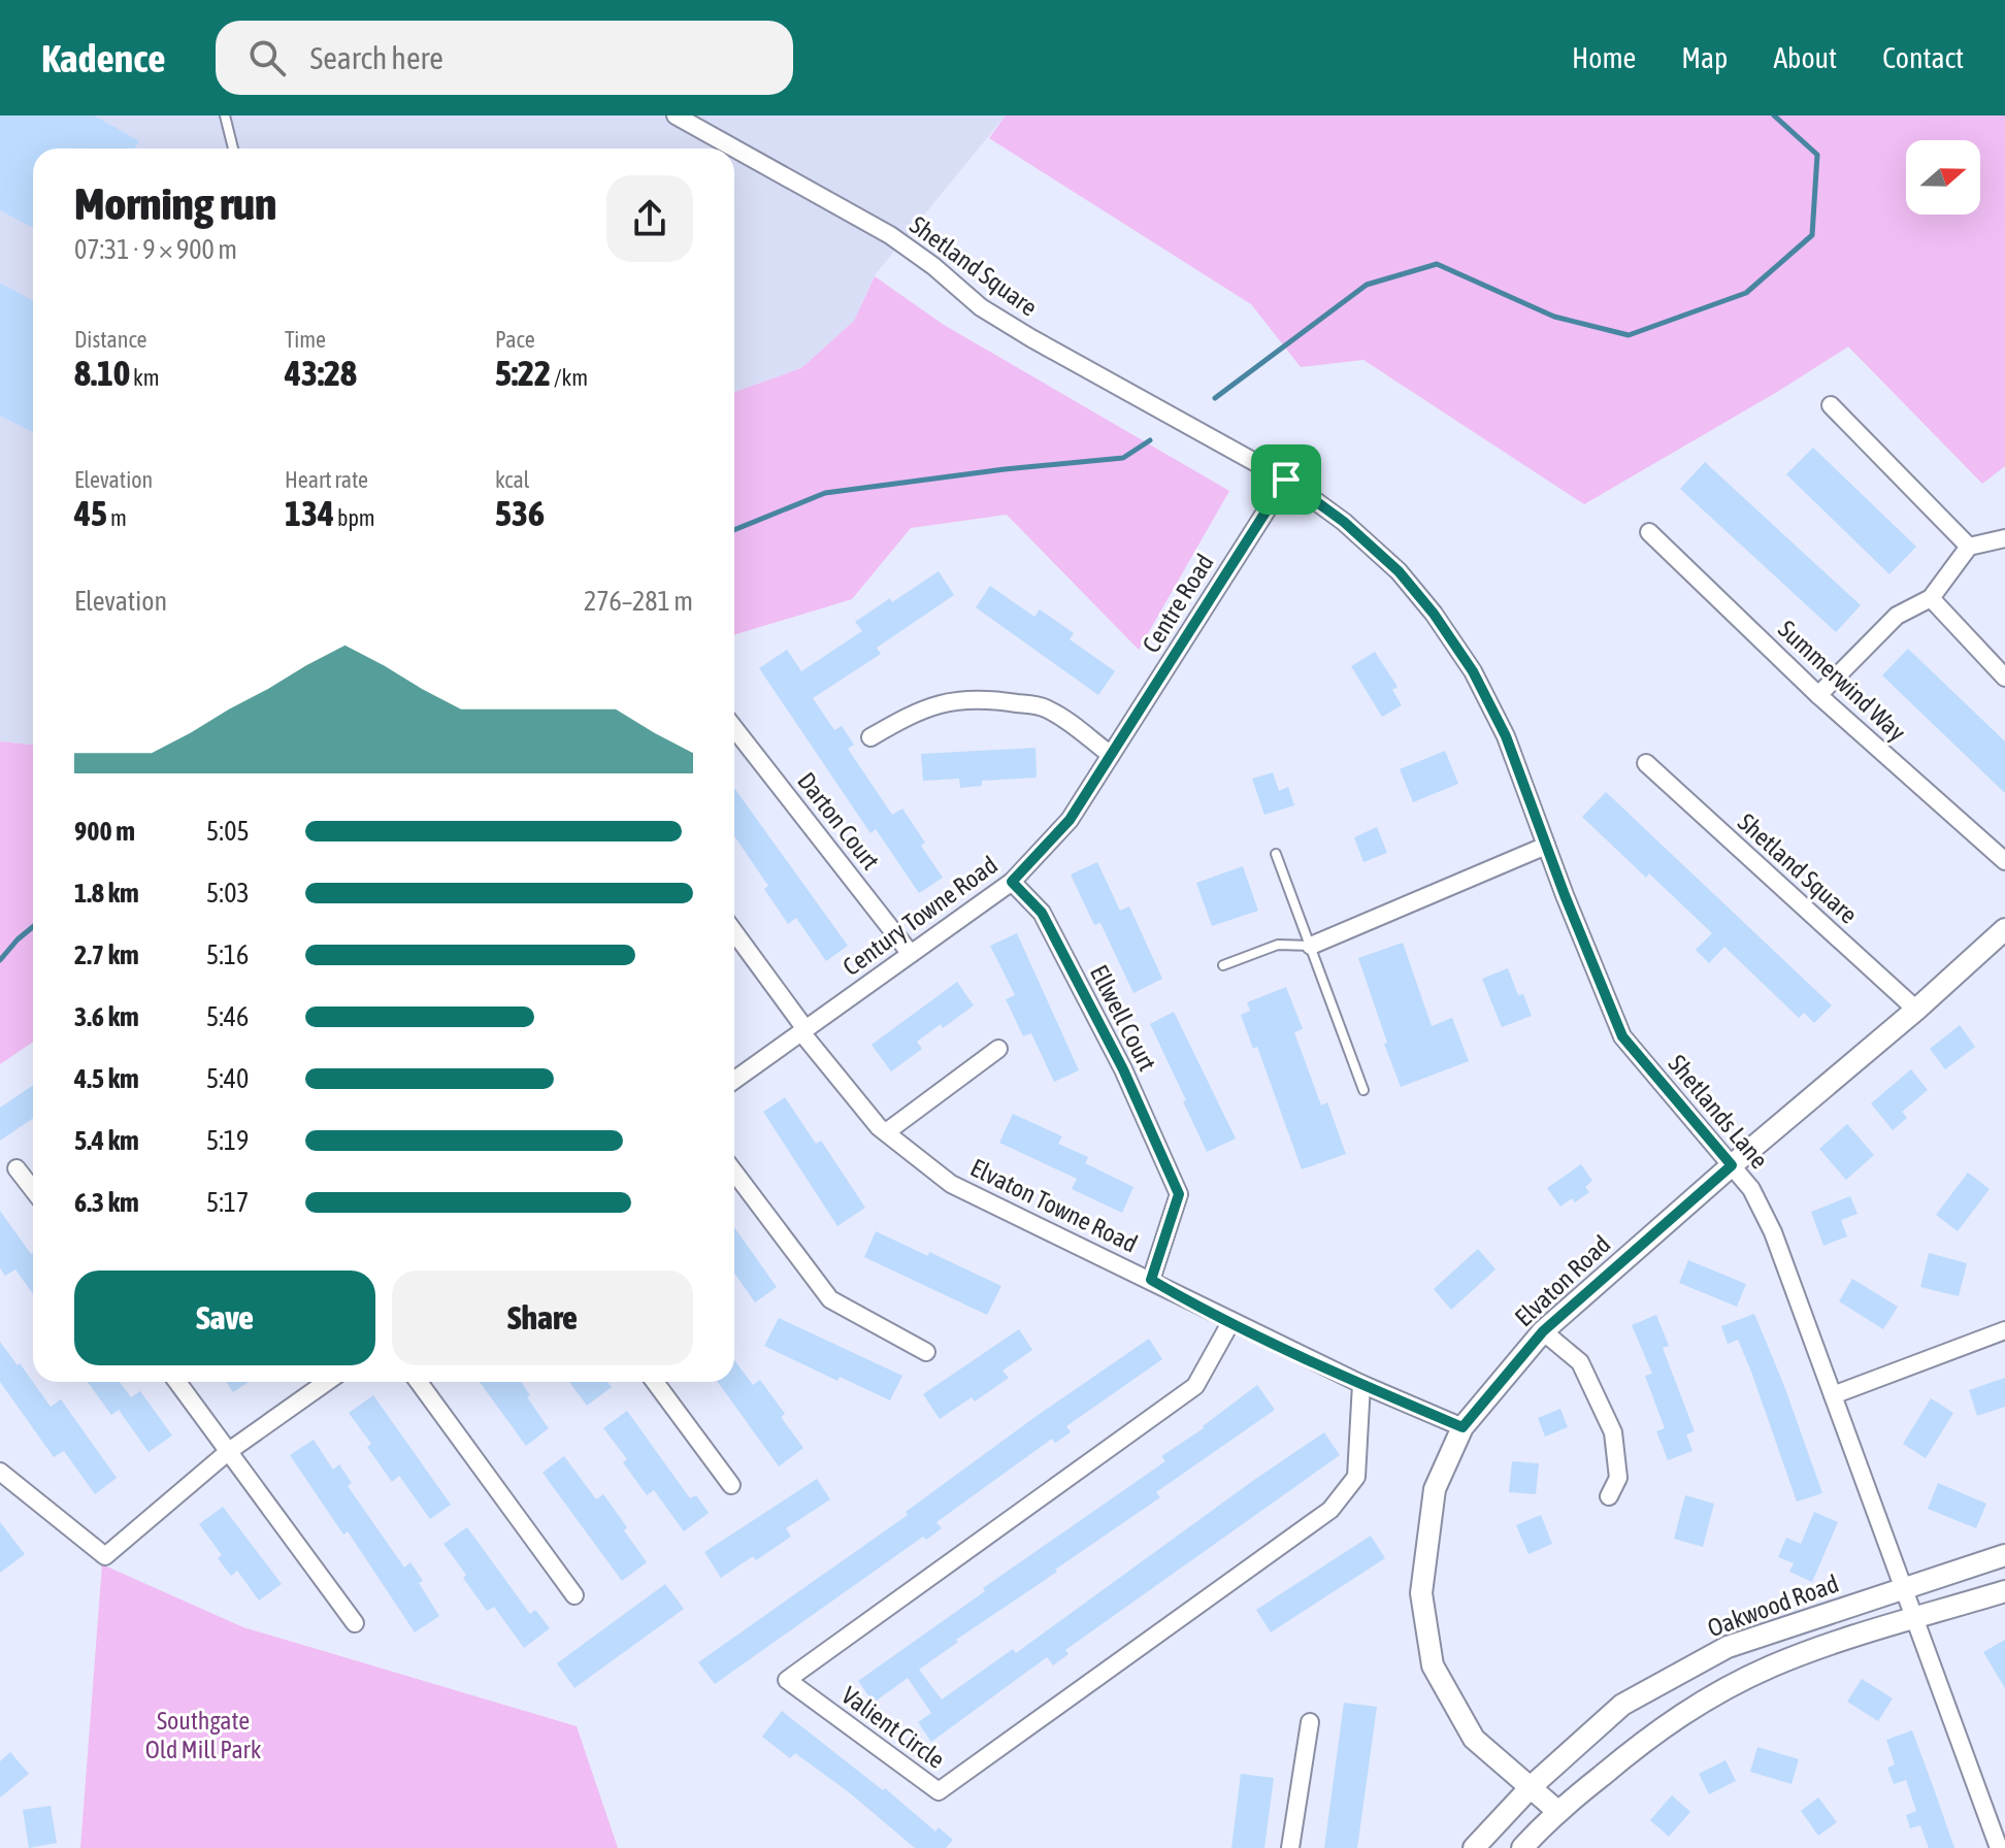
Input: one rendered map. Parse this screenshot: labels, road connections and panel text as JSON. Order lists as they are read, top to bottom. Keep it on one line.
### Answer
{"streets":{"street":["Shetland Square","Centre Road","Summerwind Way","Darton Court","Century Towne Road","Ellwell Court","Shetlands Lane","Elvaton Towne Road","Elvaton Road","Oakwood Road","Valient Circle"]},"crossings":[["Shetland Square","Centre Road"],["Shetland Square","Shetlands Lane"],["Shetland Square","Elvaton Road"],["Centre Road","Century Towne Road"],["Centre Road","Shetlands Lane"],["Darton Court","Century Towne Road"],["Century Towne Road","Ellwell Court"],["Century Towne Road","Elvaton Towne Road"],["Ellwell Court","Elvaton Towne Road"],["Shetlands Lane","Elvaton Road"],["Shetlands Lane","Oakwood Road"],["Elvaton Towne Road","Elvaton Road"],["Elvaton Towne Road","Valient Circle"],["Elvaton Road","Oakwood Road"]],"parks":["Southgate Old Mill Park"],"north":"right","page":{"header":"Kadence","search":"Search here","nav":["Home","Map","About","Contact"],"heading":["Morning run","07:31 · 9 × 900 m"],"stats":[["Distance","8.10 km"],["Time","43:28"],["Pace","5:22 /km"],["Elevation","45 m"],["Heart rate","134 bpm"],["kcal","536"]],"chart":["Elevation","276–281 m"],"list":[{"name":"900 m","note":"5:05"},{"name":"1.8 km","note":"5:03"},{"name":"2.7 km","note":"5:16"},{"name":"3.6 km","note":"5:46"},{"name":"4.5 km","note":"5:40"},{"name":"5.4 km","note":"5:19"},{"name":"6.3 km","note":"5:17"}],"buttons":["Save","Share"]}}
